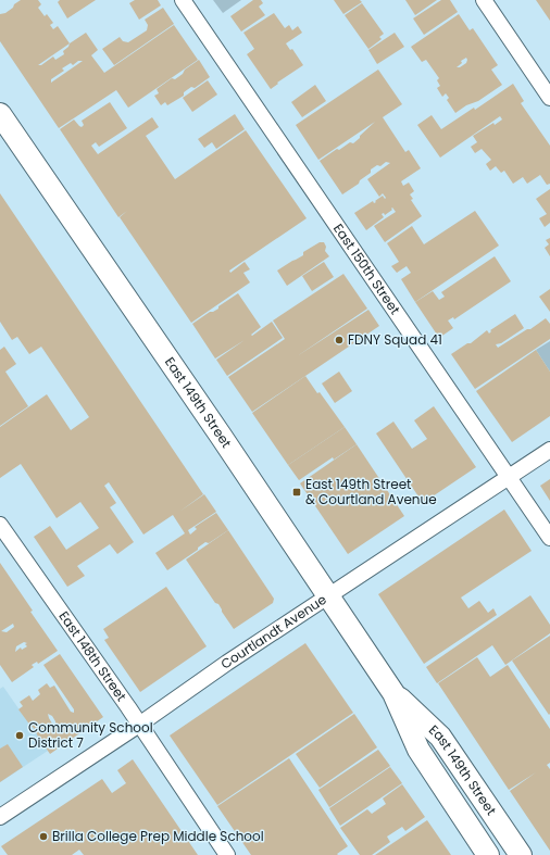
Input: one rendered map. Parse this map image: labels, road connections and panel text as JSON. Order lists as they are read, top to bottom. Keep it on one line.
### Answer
{"streets":{"main road":["East 149th Street"],"street":["East 150th Street","Courtlandt Avenue","East 148th Street"]},"crossings":[["East 150th Street","Courtlandt Avenue"],["East 149th Street","Courtlandt Avenue"],["Courtlandt Avenue","East 148th Street"]],"places":{"other":["FDNY Squad 41","Community School District 7","Brilla College Prep Middle School"],"transit":["East 149th Street & Courtland Avenue"]}}
